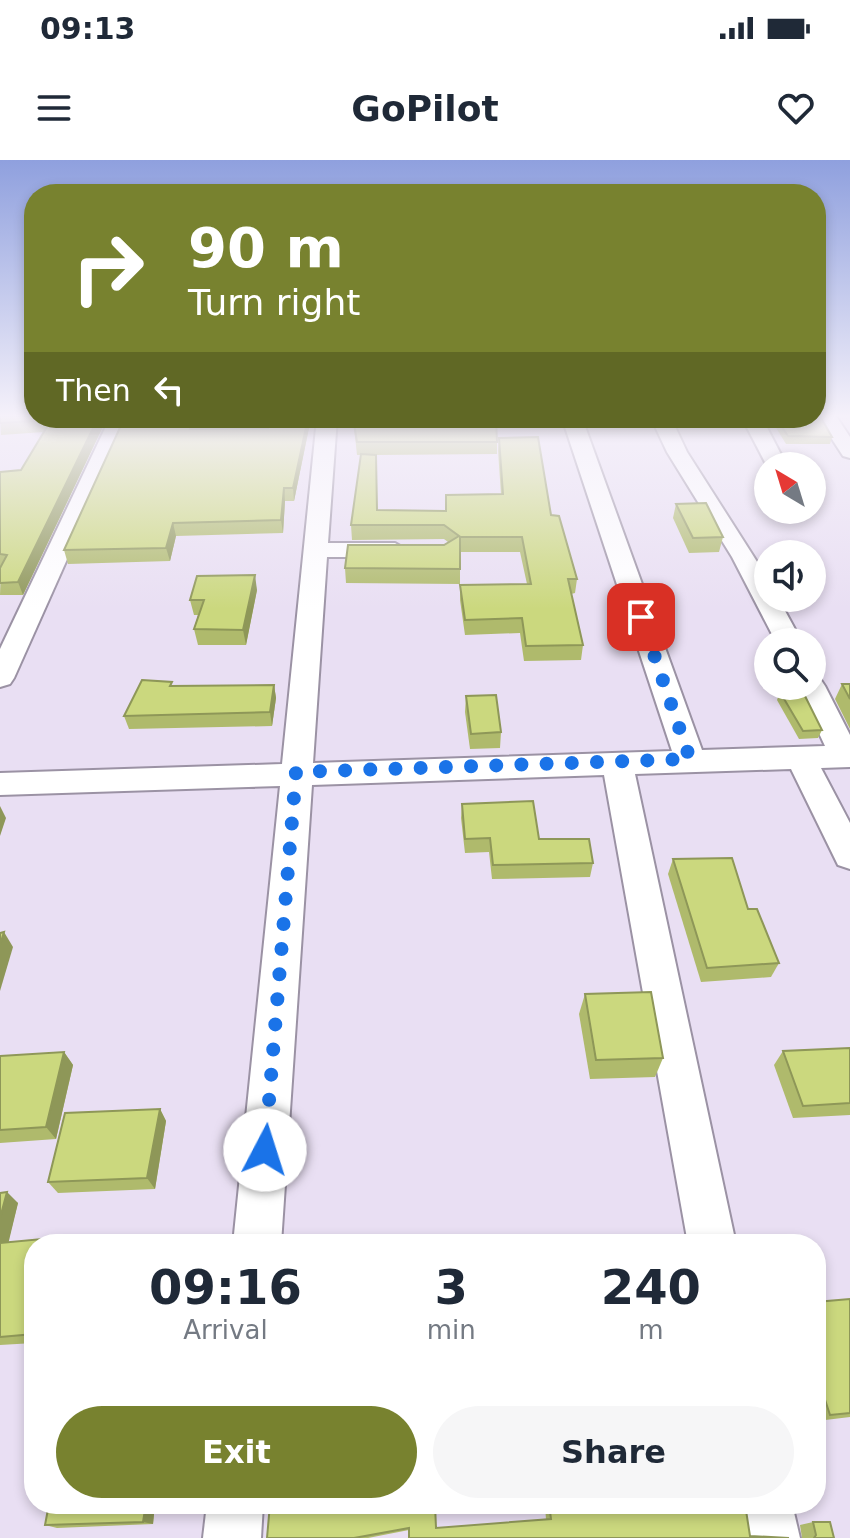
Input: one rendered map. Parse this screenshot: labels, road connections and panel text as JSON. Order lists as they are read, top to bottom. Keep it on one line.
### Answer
{"north":"top left","page":{"status":"09:13","header":"GoPilot","turn":["90 m","Turn right"],"then":"Then","eta":["09:16","Arrival","3","min","240","m"],"buttons":["Exit","Share"]}}
